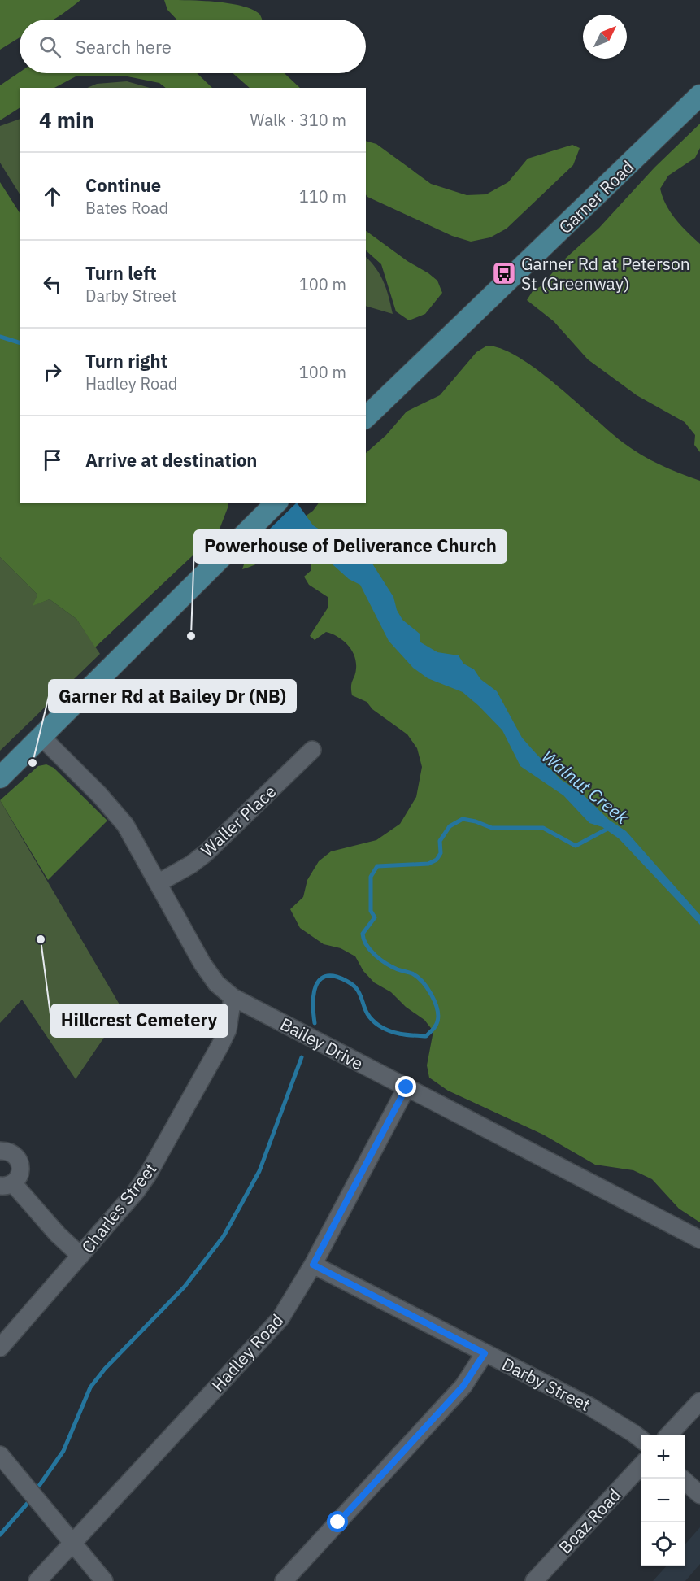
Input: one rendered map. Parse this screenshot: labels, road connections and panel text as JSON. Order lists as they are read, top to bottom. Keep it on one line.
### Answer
{"streets":{"main road":["Garner Road"],"street":["Waller Place","Bailey Drive","Charles Street","Hadley Road","Darby Street","Boaz Road"]},"crossings":[["Waller Place","Bailey Drive"],["Bailey Drive","Charles Street"],["Bailey Drive","Hadley Road"],["Hadley Road","Darby Street"]],"water":["Walnut Creek"],"places":{"bus stop":["Garner Rd at Peterson St (Greenway)"],"other":["Powerhouse of Deliverance Church","Garner Rd at Bailey Dr (NB)","Hillcrest Cemetery"]},"north":"top right","page":{"search":"Search here","heading":["4 min","Walk · 310 m"],"list":[["Continue","Bates Road","110 m"],["Turn left","Darby Street","100 m"],["Turn right","Hadley Road","100 m"],"Arrive at destination"],"map_buttons":["+","−"]}}
